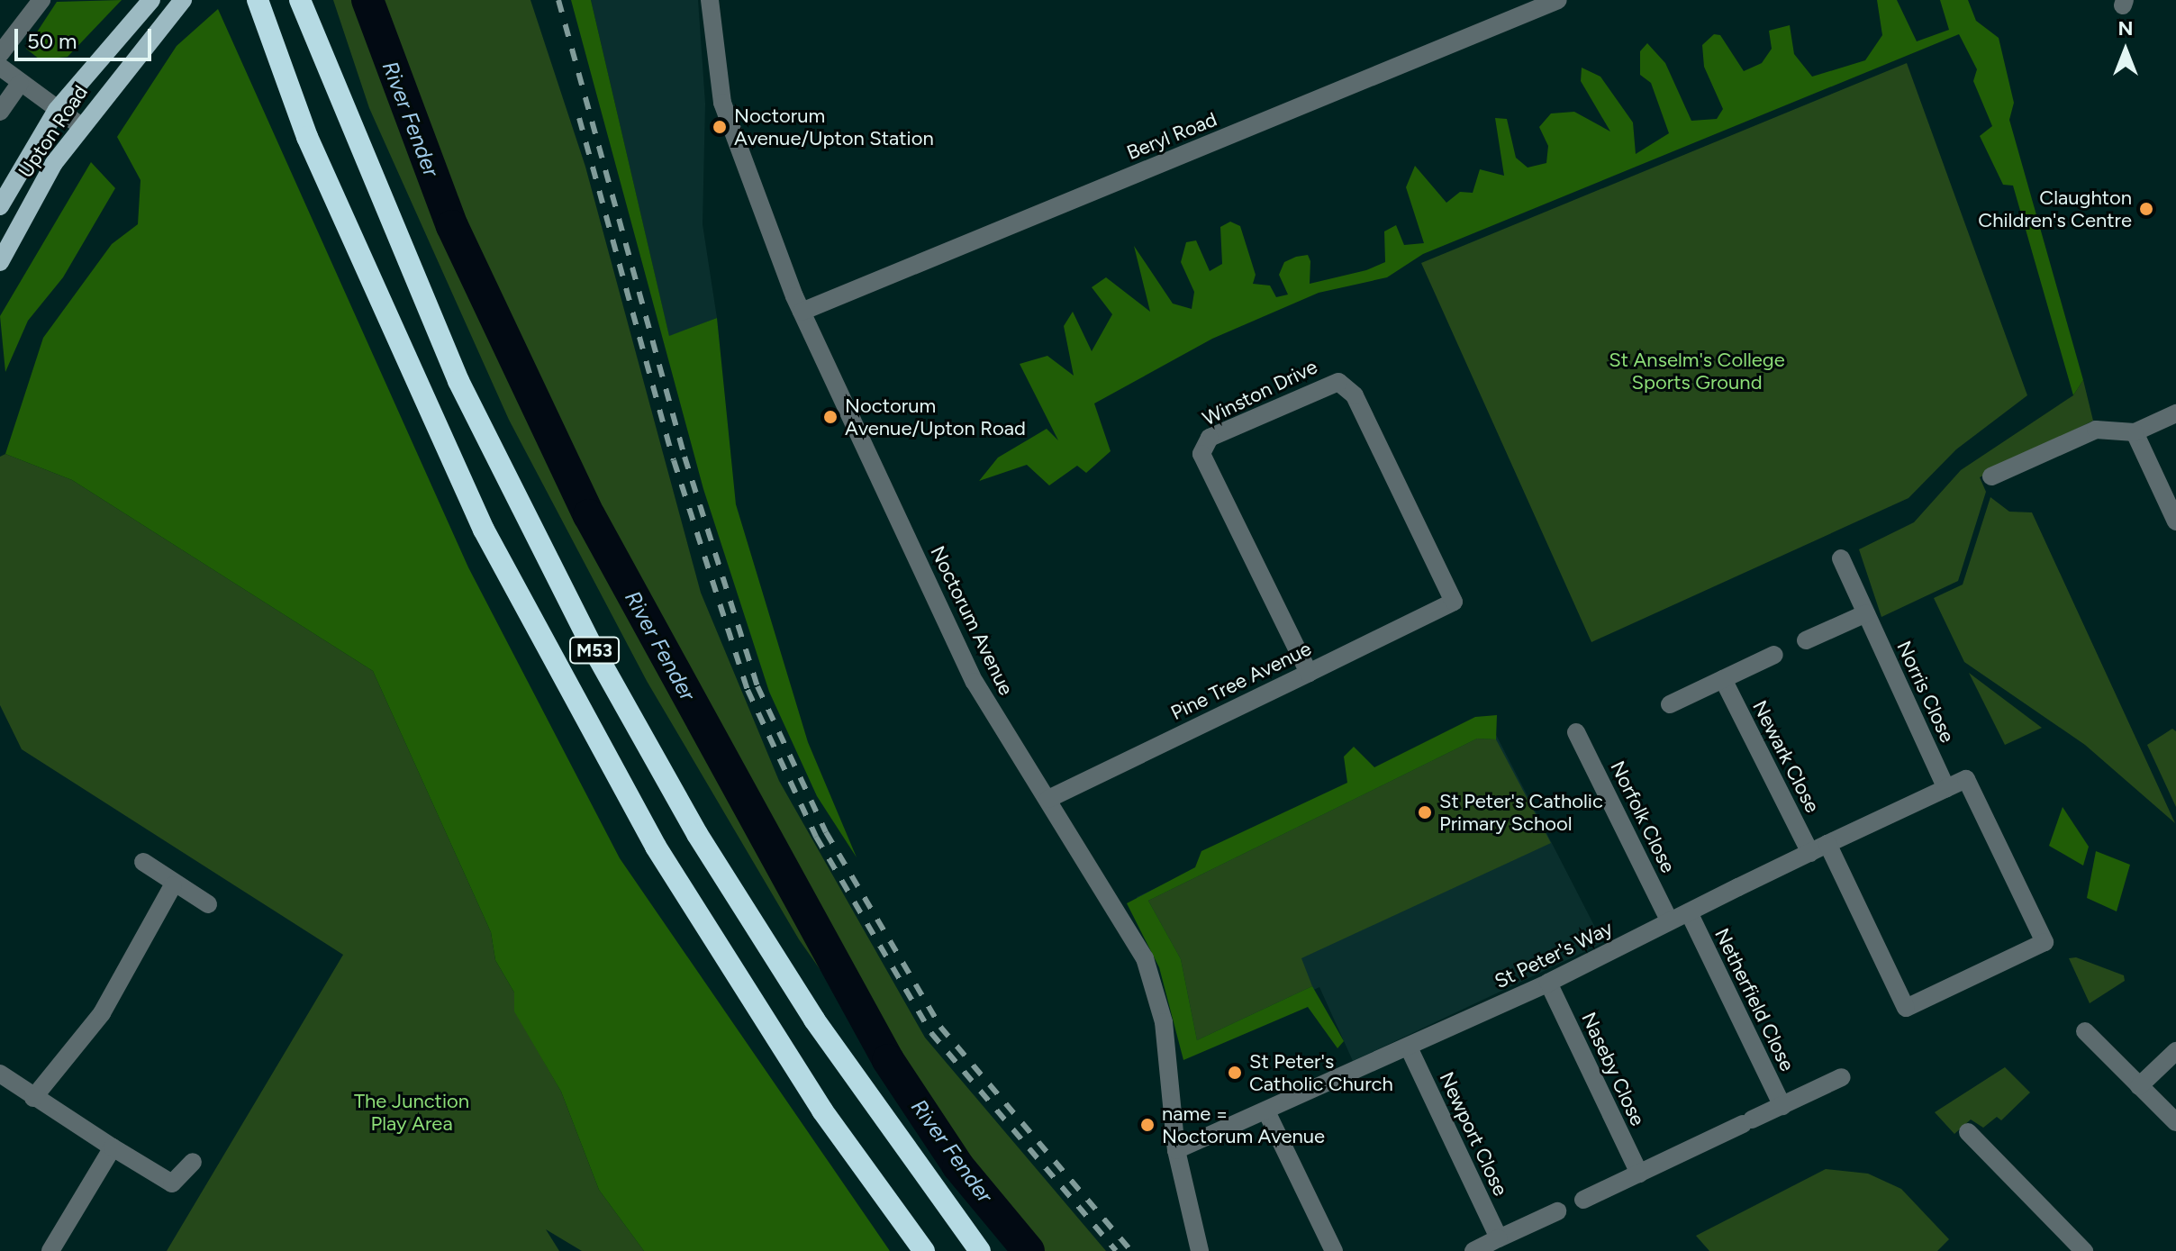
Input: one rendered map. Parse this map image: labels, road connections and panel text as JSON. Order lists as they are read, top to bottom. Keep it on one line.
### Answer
{"streets":{"highway":["M53"],"main road":["Upton Road"],"street":["Beryl Road","Winston Drive","Noctorum Avenue","Pine Tree Avenue","Norris Close","Newark Close","Norfolk Close","St Peter's Way","Netherfield Close","Naseby Close","Newport Close"]},"crossings":[["Beryl Road","Noctorum Avenue"],["Winston Drive","Pine Tree Avenue"],["Noctorum Avenue","Pine Tree Avenue"],["Noctorum Avenue","St Peter's Way"],["Norris Close","St Peter's Way"],["Newark Close","St Peter's Way"],["Norfolk Close","St Peter's Way"],["St Peter's Way","Netherfield Close"],["St Peter's Way","Naseby Close"],["St Peter's Way","Newport Close"],["Netherfield Close","Naseby Close"]],"water":["River Fender"],"parks":["St Anselm's College Sports Ground","The Junction Play Area"],"places":["Noctorum Avenue/Upton Station","Claughton Children's Centre","Noctorum Avenue/Upton Road","St Peter's Catholic Primary School","St Peter's Catholic Church","name = Noctorum Avenue"],"scale_bar":"50 m","north":"top"}
